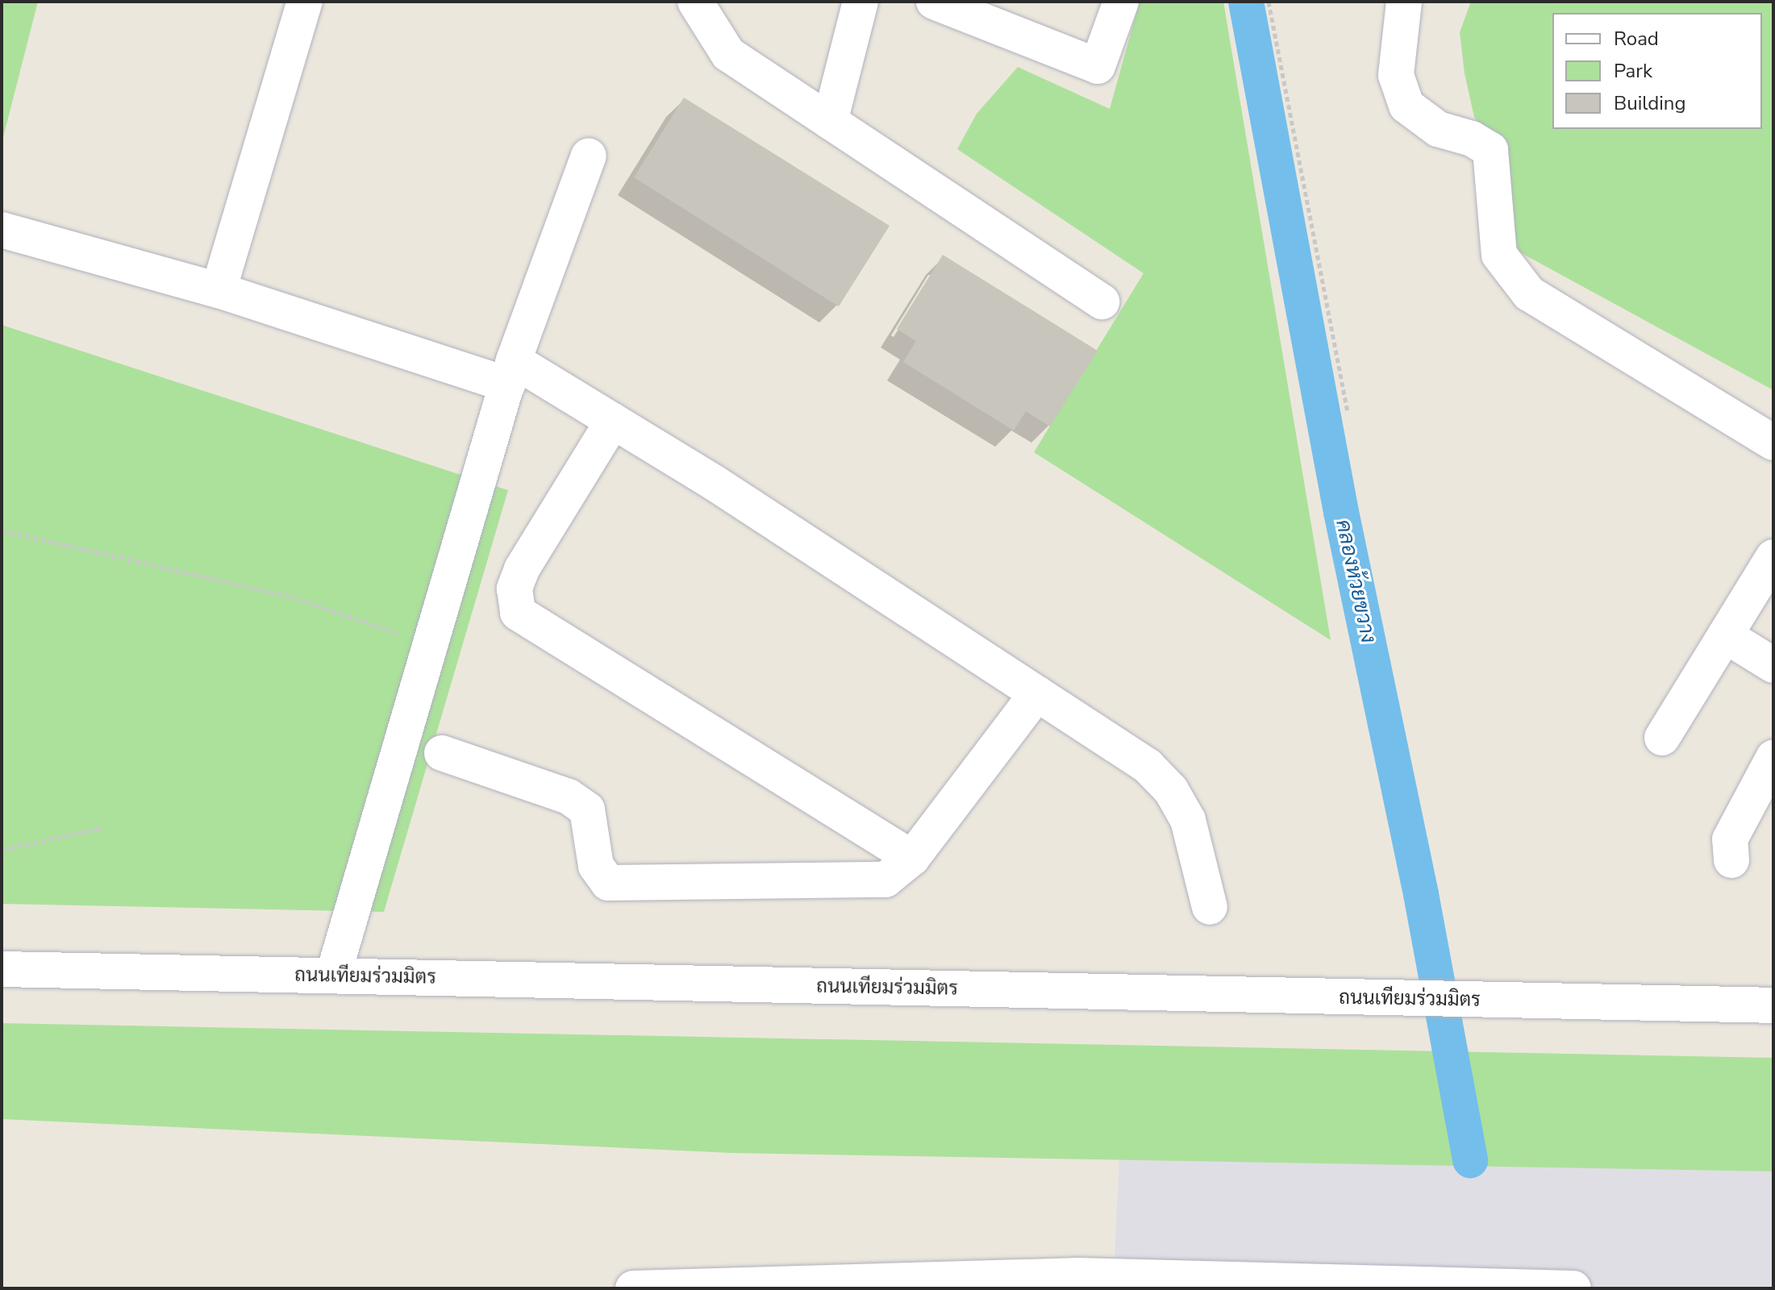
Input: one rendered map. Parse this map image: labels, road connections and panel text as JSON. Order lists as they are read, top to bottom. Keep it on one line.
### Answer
{"streets":{"street":["ถนนเทียมร่วมมิตร"]},"water":["คลองห้วยขวาง"],"legend":["Road","Park","Building"]}
